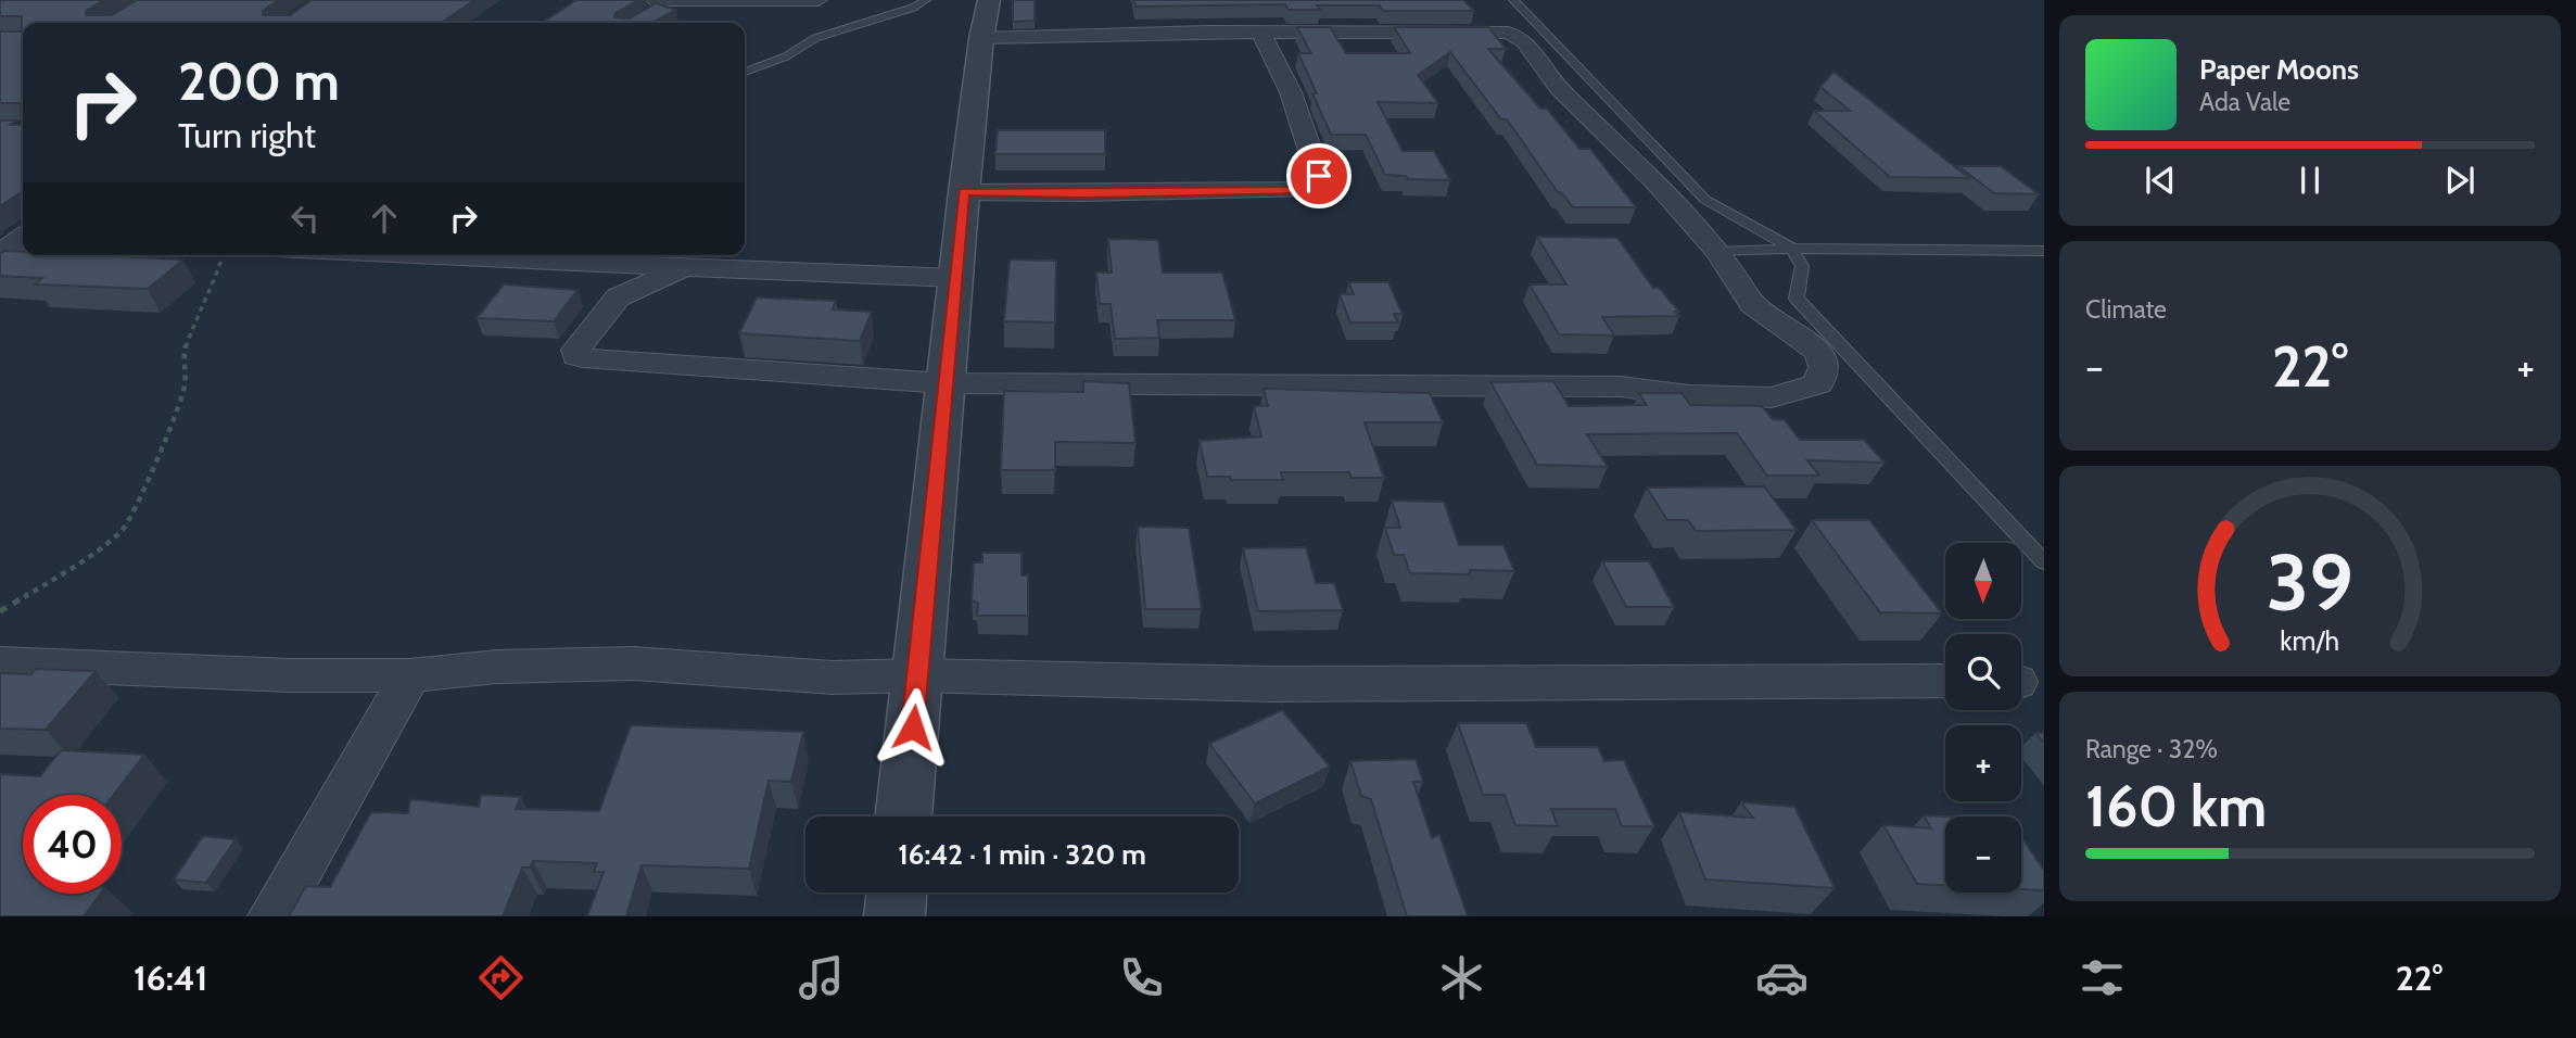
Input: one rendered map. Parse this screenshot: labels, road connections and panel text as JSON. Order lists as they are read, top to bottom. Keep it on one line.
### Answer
{"north":"bottom","page":{"turn":["200 m","Turn right"],"song":["Paper Moons","Ada Vale"],"tile":["Climate",["Range · 32%","160 km"]],"heat":["−","22°","+"],"map_buttons":["+","−"],"limit":"40","trip":"16:42 · 1 min · 320 m","tabs":["16:41","22°"],"gauge":["39","km/h"]}}
